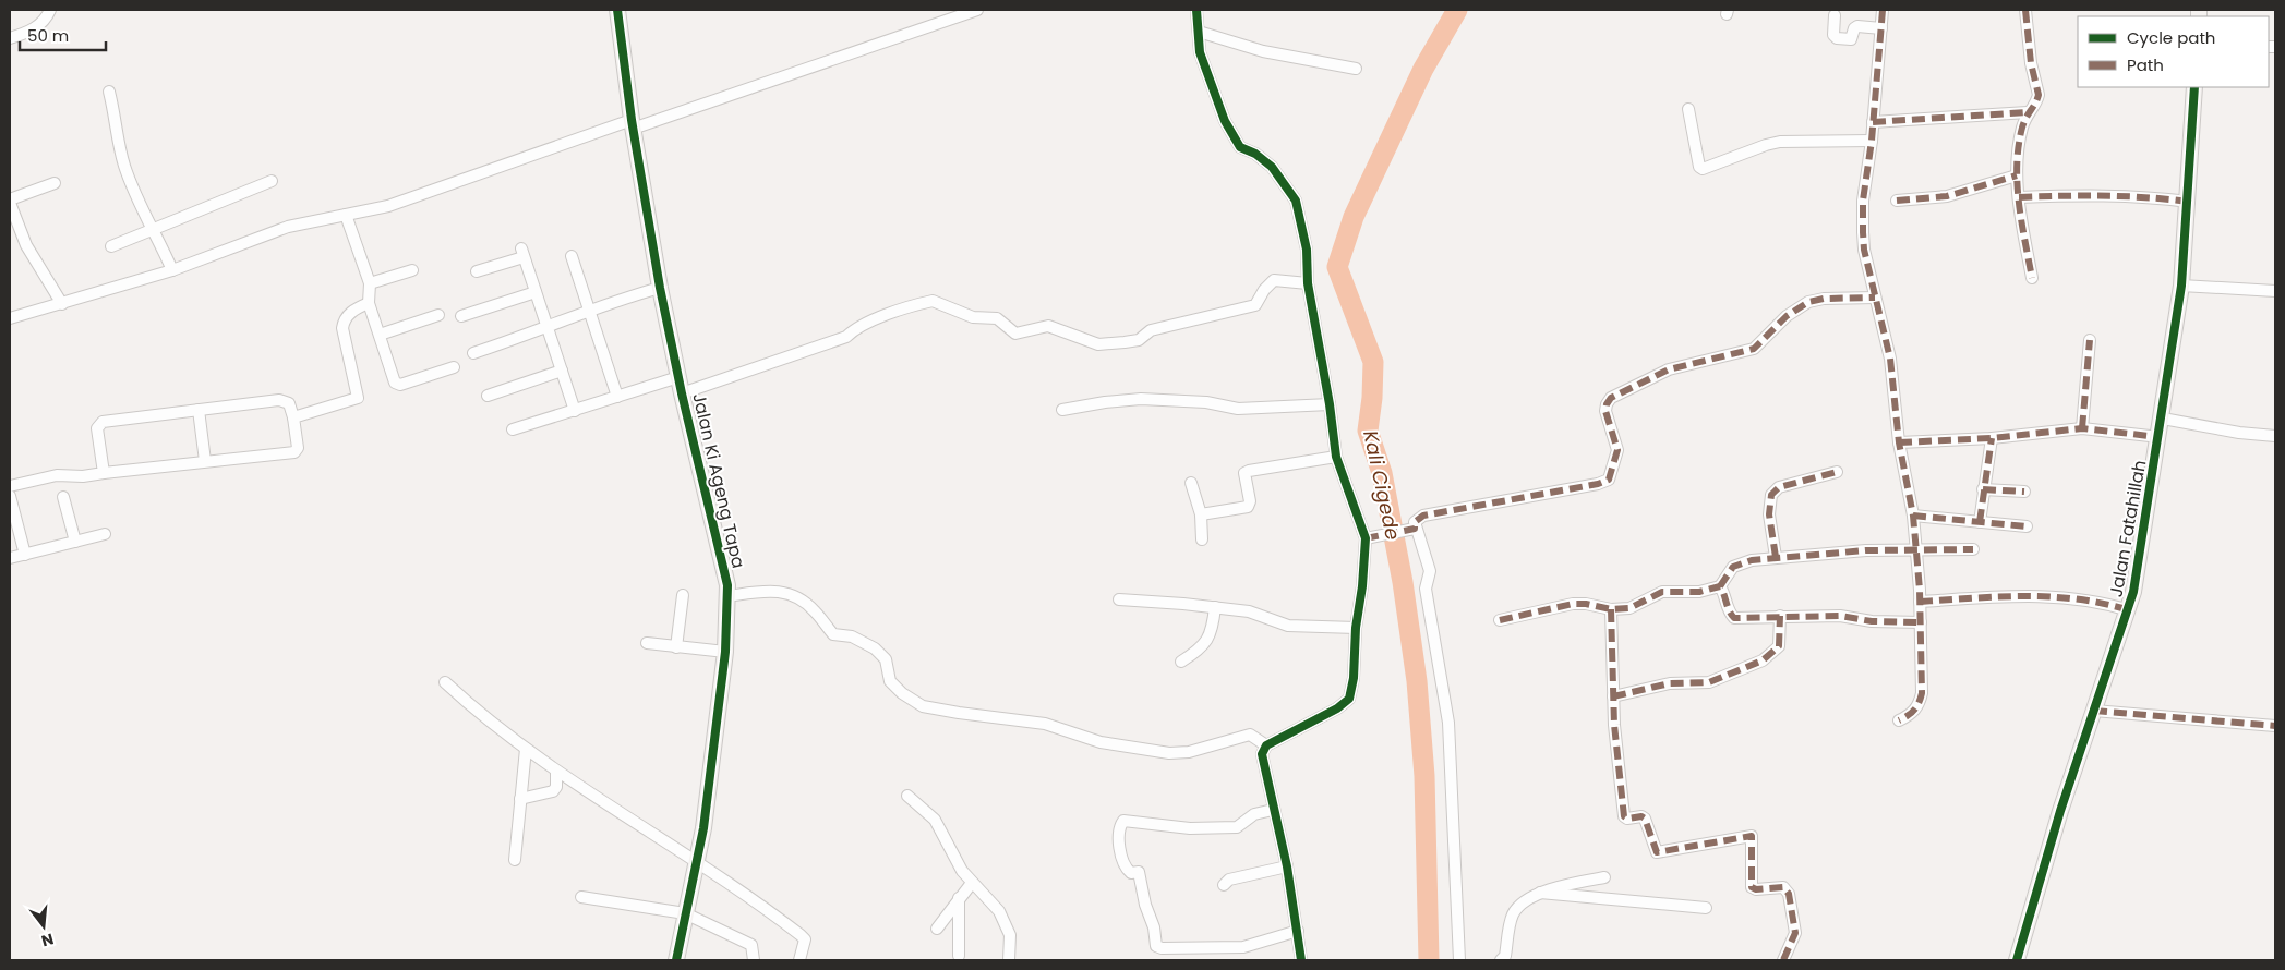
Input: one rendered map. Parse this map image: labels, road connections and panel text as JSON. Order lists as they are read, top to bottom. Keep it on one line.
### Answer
{"streets":{"street":["Jalan Ki Ageng Tapa","Jalan Fatahillah"]},"water":["Kali Cigede"],"legend":["Cycle path","Path"],"scale_bar":"50 m","north":"bottom"}
